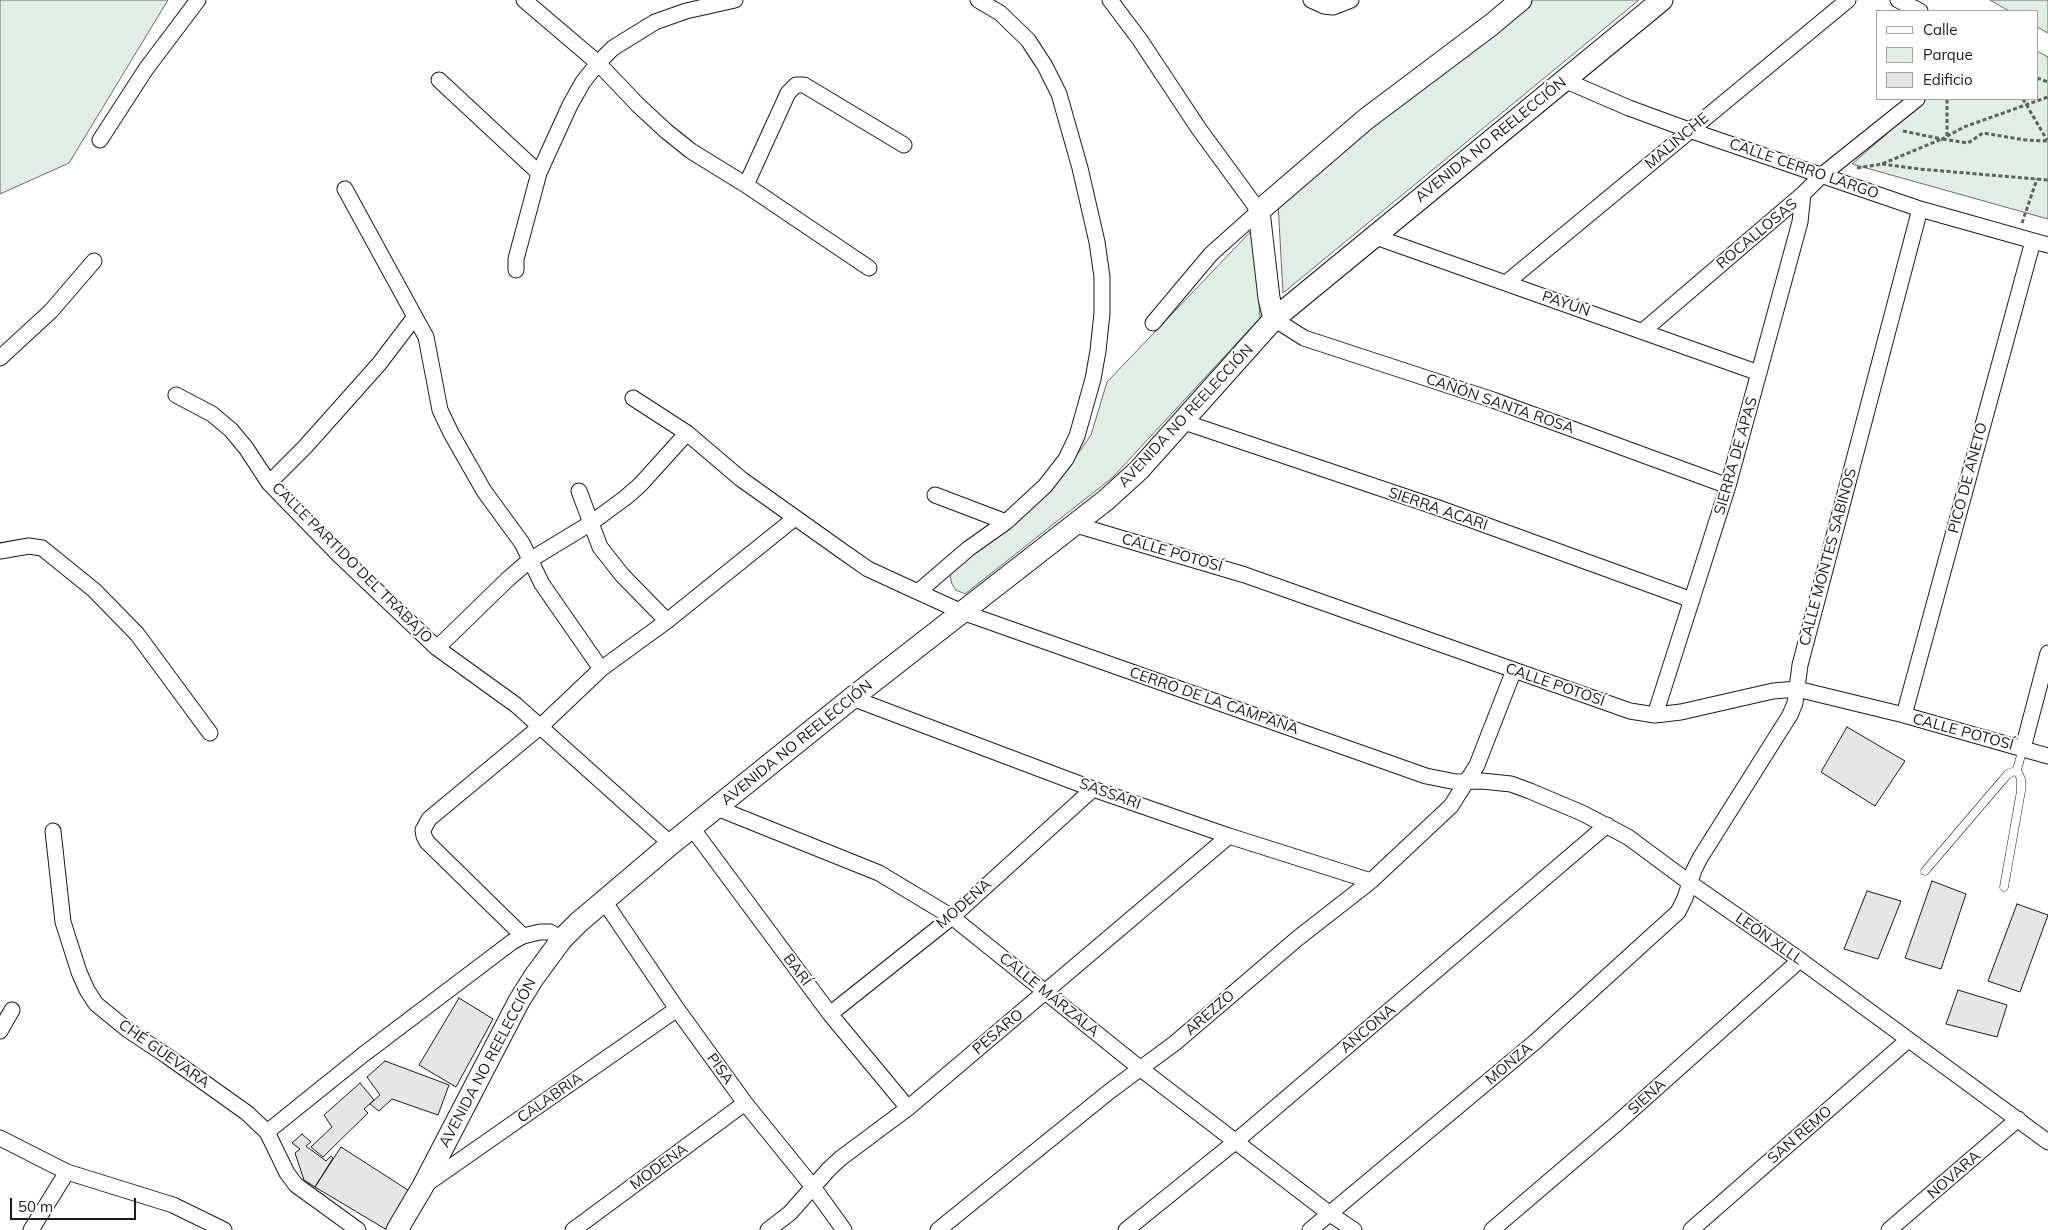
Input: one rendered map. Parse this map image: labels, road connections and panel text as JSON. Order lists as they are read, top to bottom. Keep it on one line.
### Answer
{"streets":{"street":["AVENIDA NO REELECCIÓN","MALINCHE","CALLE CERRO LARGO","ROCALLOSAS","PAYÚN","CAÑÓN SANTA ROSA","SIERRA DE APAS","PICO DE ANETO","SIERRA ACARI","CALLE POTOSÍ","CALLE MONTES SABINOS","CALLE PARTIDO DEL TRABAJO","CERRO DE LA CAMPAÑA","SASSARI","MODENA","LEÓN XLLL","BARÍ","CALLE MÁRZALA","AREZZO","ANCONA","PESARO","CHÉ GUEVARA","MONZA","PISA","SIENA","CALABRIA","SAN REMO","NOVARA"]},"crossings":[["AVENIDA NO REELECCIÓN","CALLE CERRO LARGO"],["AVENIDA NO REELECCIÓN","PAYÚN"],["AVENIDA NO REELECCIÓN","CAÑÓN SANTA ROSA"],["AVENIDA NO REELECCIÓN","SIERRA ACARI"],["AVENIDA NO REELECCIÓN","CALLE POTOSÍ"],["AVENIDA NO REELECCIÓN","CALLE PARTIDO DEL TRABAJO"],["AVENIDA NO REELECCIÓN","CERRO DE LA CAMPAÑA"],["AVENIDA NO REELECCIÓN","SASSARI"],["AVENIDA NO REELECCIÓN","BARÍ"],["AVENIDA NO REELECCIÓN","CALLE MÁRZALA"],["AVENIDA NO REELECCIÓN","PISA"],["AVENIDA NO REELECCIÓN","CALABRIA"],["MALINCHE","CALLE CERRO LARGO"],["MALINCHE","PAYÚN"],["CALLE CERRO LARGO","ROCALLOSAS"],["CALLE CERRO LARGO","PICO DE ANETO"],["CALLE CERRO LARGO","CALLE MONTES SABINOS"],["ROCALLOSAS","PAYÚN"],["ROCALLOSAS","SIERRA DE APAS"],["PAYÚN","SIERRA DE APAS"],["CAÑÓN SANTA ROSA","SIERRA DE APAS"],["SIERRA DE APAS","SIERRA ACARI"],["SIERRA DE APAS","CALLE POTOSÍ"],["PICO DE ANETO","CALLE POTOSÍ"],["CALLE POTOSÍ","CALLE MONTES SABINOS"],["CALLE POTOSÍ","AREZZO"],["CALLE MONTES SABINOS","LEÓN XLLL"],["CALLE MONTES SABINOS","MONZA"],["CERRO DE LA CAMPAÑA","LEÓN XLLL"],["CERRO DE LA CAMPAÑA","AREZZO"],["SASSARI","MODENA"],["SASSARI","AREZZO"],["SASSARI","PESARO"],["MODENA","BARÍ"],["MODENA","CALLE MÁRZALA"],["MODENA","PISA"],["LEÓN XLLL","AREZZO"],["LEÓN XLLL","ANCONA"],["LEÓN XLLL","MONZA"],["LEÓN XLLL","SIENA"],["LEÓN XLLL","SAN REMO"],["LEÓN XLLL","NOVARA"],["BARÍ","PESARO"],["CALLE MÁRZALA","AREZZO"],["CALLE MÁRZALA","ANCONA"],["CALLE MÁRZALA","PESARO"],["CALLE MÁRZALA","MONZA"],["PESARO","PISA"],["PISA","CALABRIA"]],"legend":["Calle","Parque","Edificio"],"scale_bar":"50 m"}
